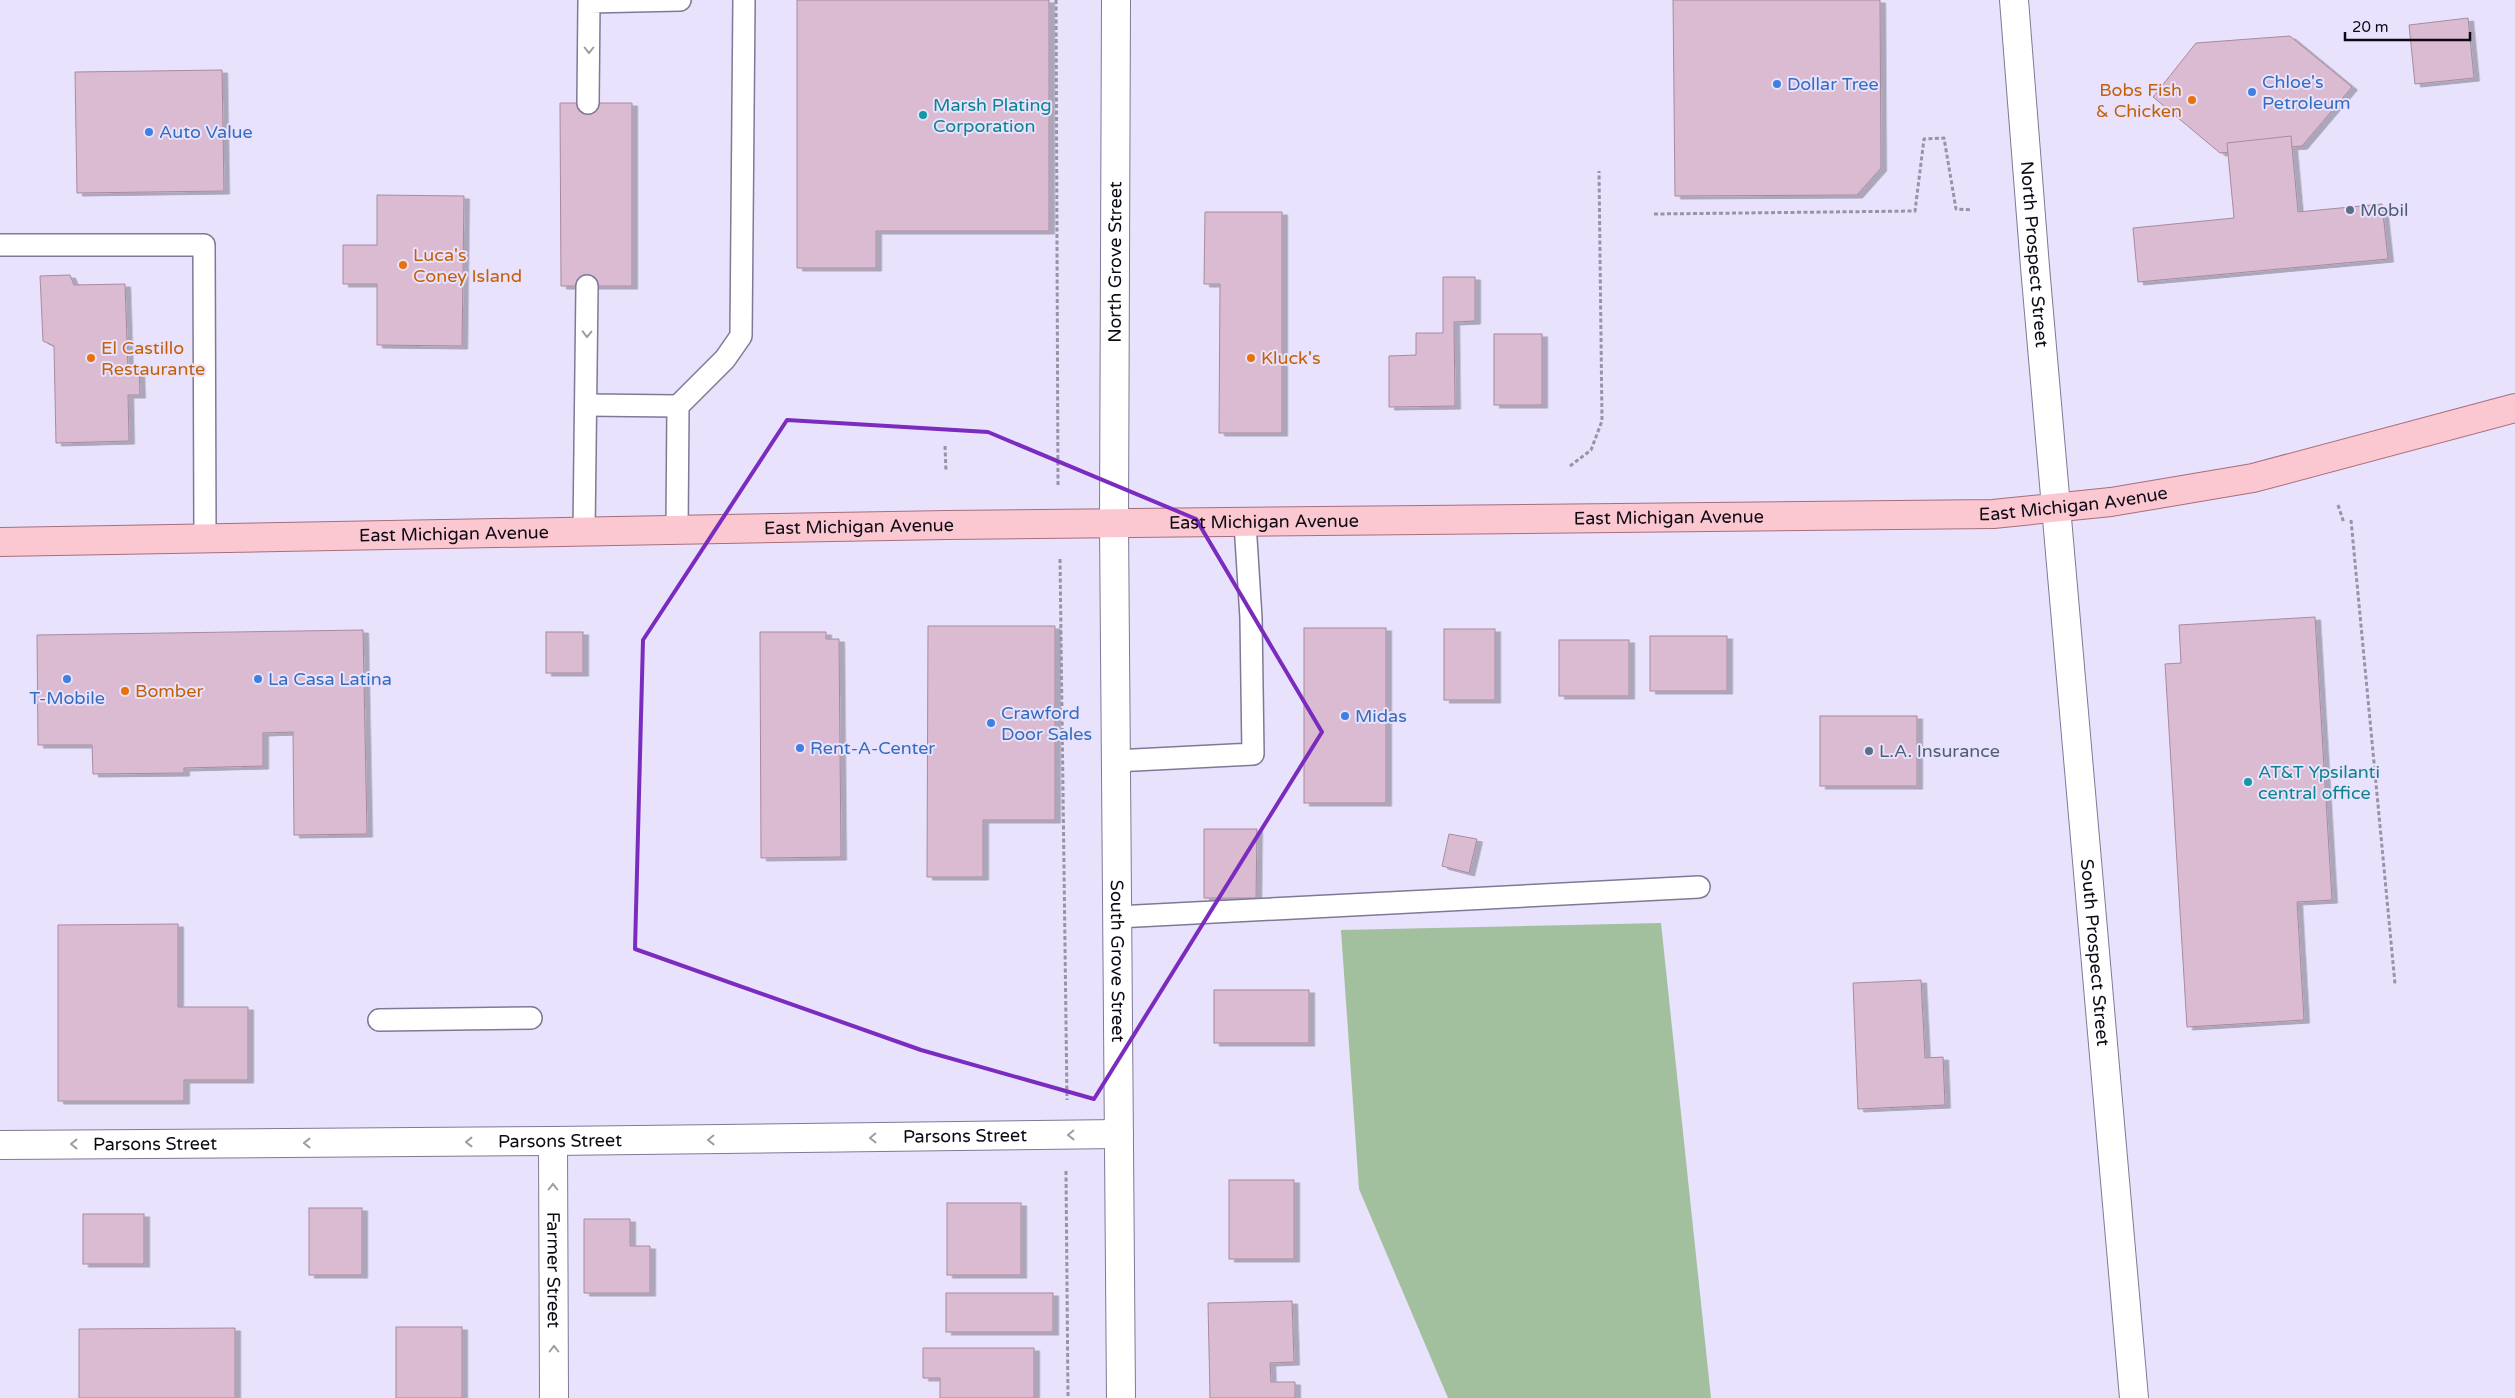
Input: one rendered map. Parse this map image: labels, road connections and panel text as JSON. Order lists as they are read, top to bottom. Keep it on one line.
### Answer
{"streets":{"main road":["East Michigan Avenue"],"street":["North Prospect Street","North Grove Street","South Prospect Street","South Grove Street","Parsons Street","Farmer Street"]},"crossings":[["North Prospect Street","East Michigan Avenue"],["North Prospect Street","South Prospect Street"],["North Grove Street","East Michigan Avenue"],["North Grove Street","South Grove Street"],["East Michigan Avenue","South Prospect Street"],["East Michigan Avenue","South Grove Street"],["South Grove Street","Parsons Street"],["Parsons Street","Farmer Street"]],"one_way":["Parsons Street","Farmer Street"],"places":["Dollar Tree","Chloe's Petroleum","Bobs Fish & Chicken","Marsh Plating Corporation","Auto Value","Mobil","Luca's Coney Island","El Castillo Restaurante","Kluck's","T-Mobile","La Casa Latina","Bomber","Midas","Crawford Door Sales","Rent-A-Center","L.A. Insurance","AT&T Ypsilanti central office"],"scale_bar":"20 m"}
